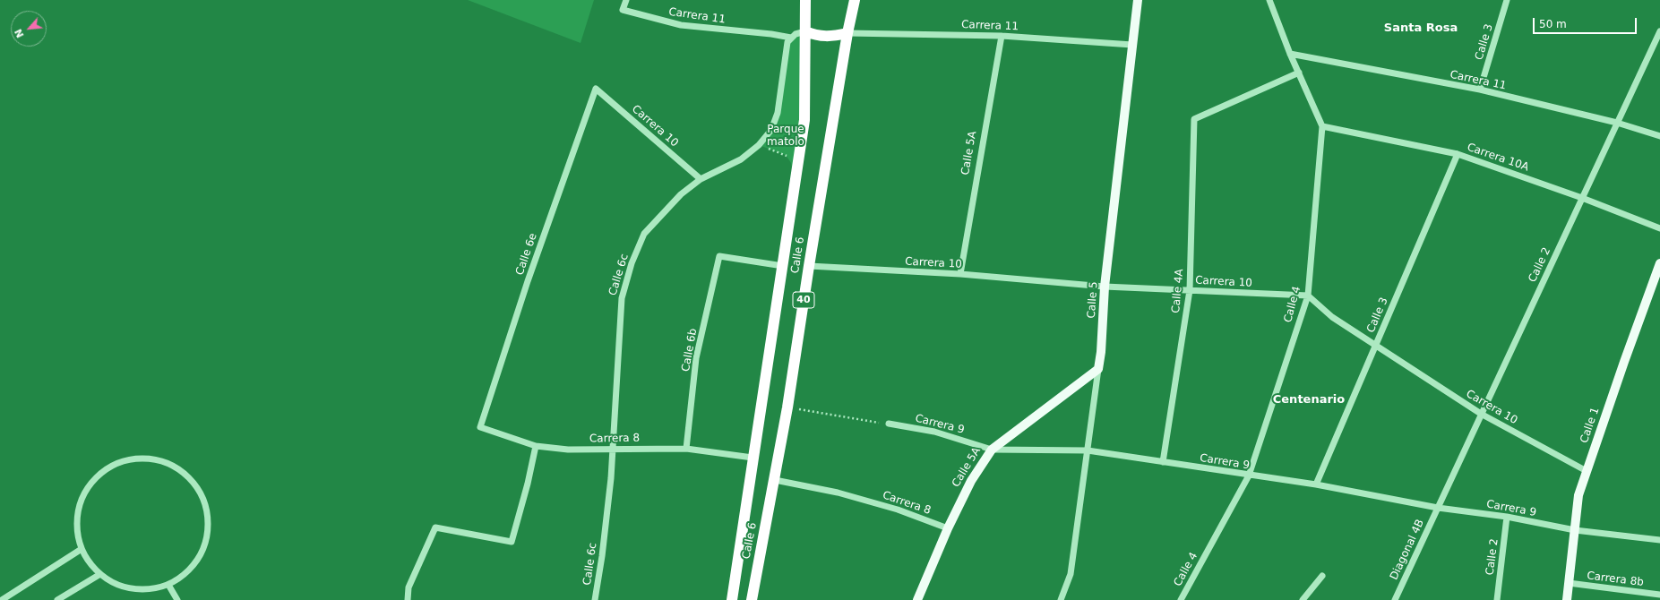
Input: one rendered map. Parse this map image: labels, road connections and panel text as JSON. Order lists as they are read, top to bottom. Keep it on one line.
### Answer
{"streets":{"highway":["Calle 6","40"],"main road":["Calle 5A","Calle 5","Calle 1"],"street":["Carrera 11","Calle 3","Carrera 10","Carrera 10A","Calle 6e","Calle 2","Calle 6c","Calle 4A","Calle 4","Calle 6b","Carrera 9","Carrera 8","Diagonal 4B","Carrera 8b"]},"crossings":[["Carrera 11","Calle 3"],["Carrera 11","Calle 5A"],["Carrera 11","Calle 6"],["Carrera 11","Calle 2"],["Carrera 11","Calle 6c"],["Carrera 11","Calle 5"],["Carrera 11","Calle 4"],["Calle 3","Carrera 10"],["Calle 3","Carrera 10A"],["Calle 3","Carrera 9"],["Carrera 10","Calle 5A"],["Carrera 10","Calle 6e"],["Carrera 10","Calle 6"],["Carrera 10","Calle 2"],["Carrera 10","Calle 6c"],["Carrera 10","Calle 4A"],["Carrera 10","Calle 5"],["Carrera 10","Calle 4"],["Carrera 10","Calle 1"],["Calle 5A","Calle 5"],["Calle 5A","Carrera 9"],["Calle 5A","Carrera 8"],["Carrera 10A","Calle 2"],["Carrera 10A","Calle 4"],["Calle 6e","Carrera 8"],["Calle 6","Calle 6b"],["Calle 6","Carrera 8"],["Calle 2","Carrera 9"],["Calle 2","Diagonal 4B"],["Calle 6c","Carrera 8"],["Calle 4A","Calle 4"],["Calle 4A","Carrera 9"],["Calle 5","Carrera 9"],["Calle 4","Carrera 9"],["Calle 6b","Carrera 8"],["Carrera 9","Calle 1"],["Carrera 9","Diagonal 4B"],["Calle 1","Carrera 8b"]],"districts":["Santa Rosa","Centenario"],"parks":["Parque matolo"],"scale_bar":"50 m","north":"bottom left"}
